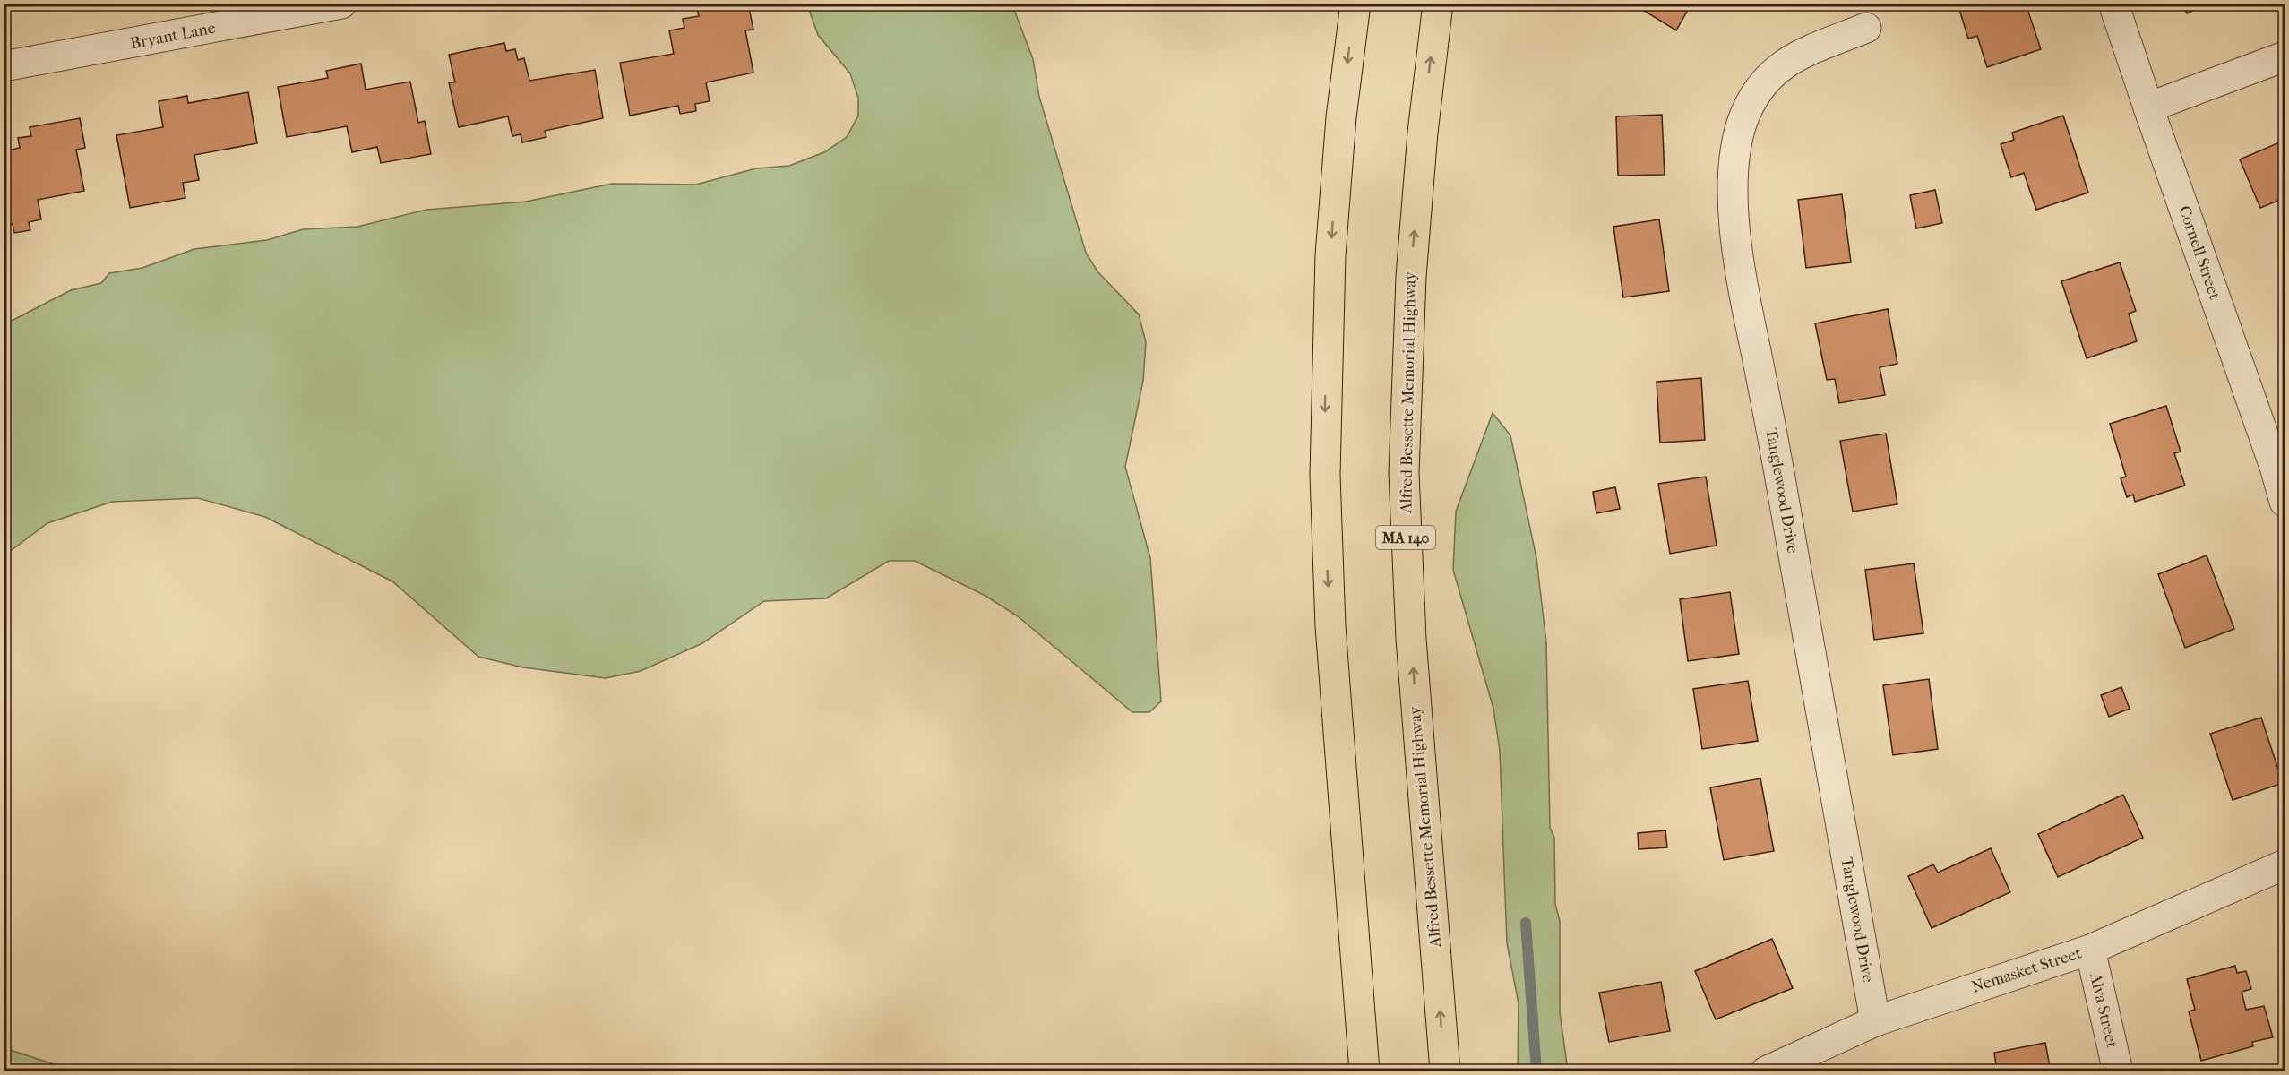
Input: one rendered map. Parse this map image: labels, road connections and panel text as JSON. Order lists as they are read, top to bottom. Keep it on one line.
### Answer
{"streets":{"highway":["Alfred Bessette Memorial Highway","MA 140"],"street":["Bryant Lane","Cornell Street","Tanglewood Drive","Nemasket Street","Alva Street"]},"crossings":[["Tanglewood Drive","Nemasket Street"],["Nemasket Street","Alva Street"]]}
